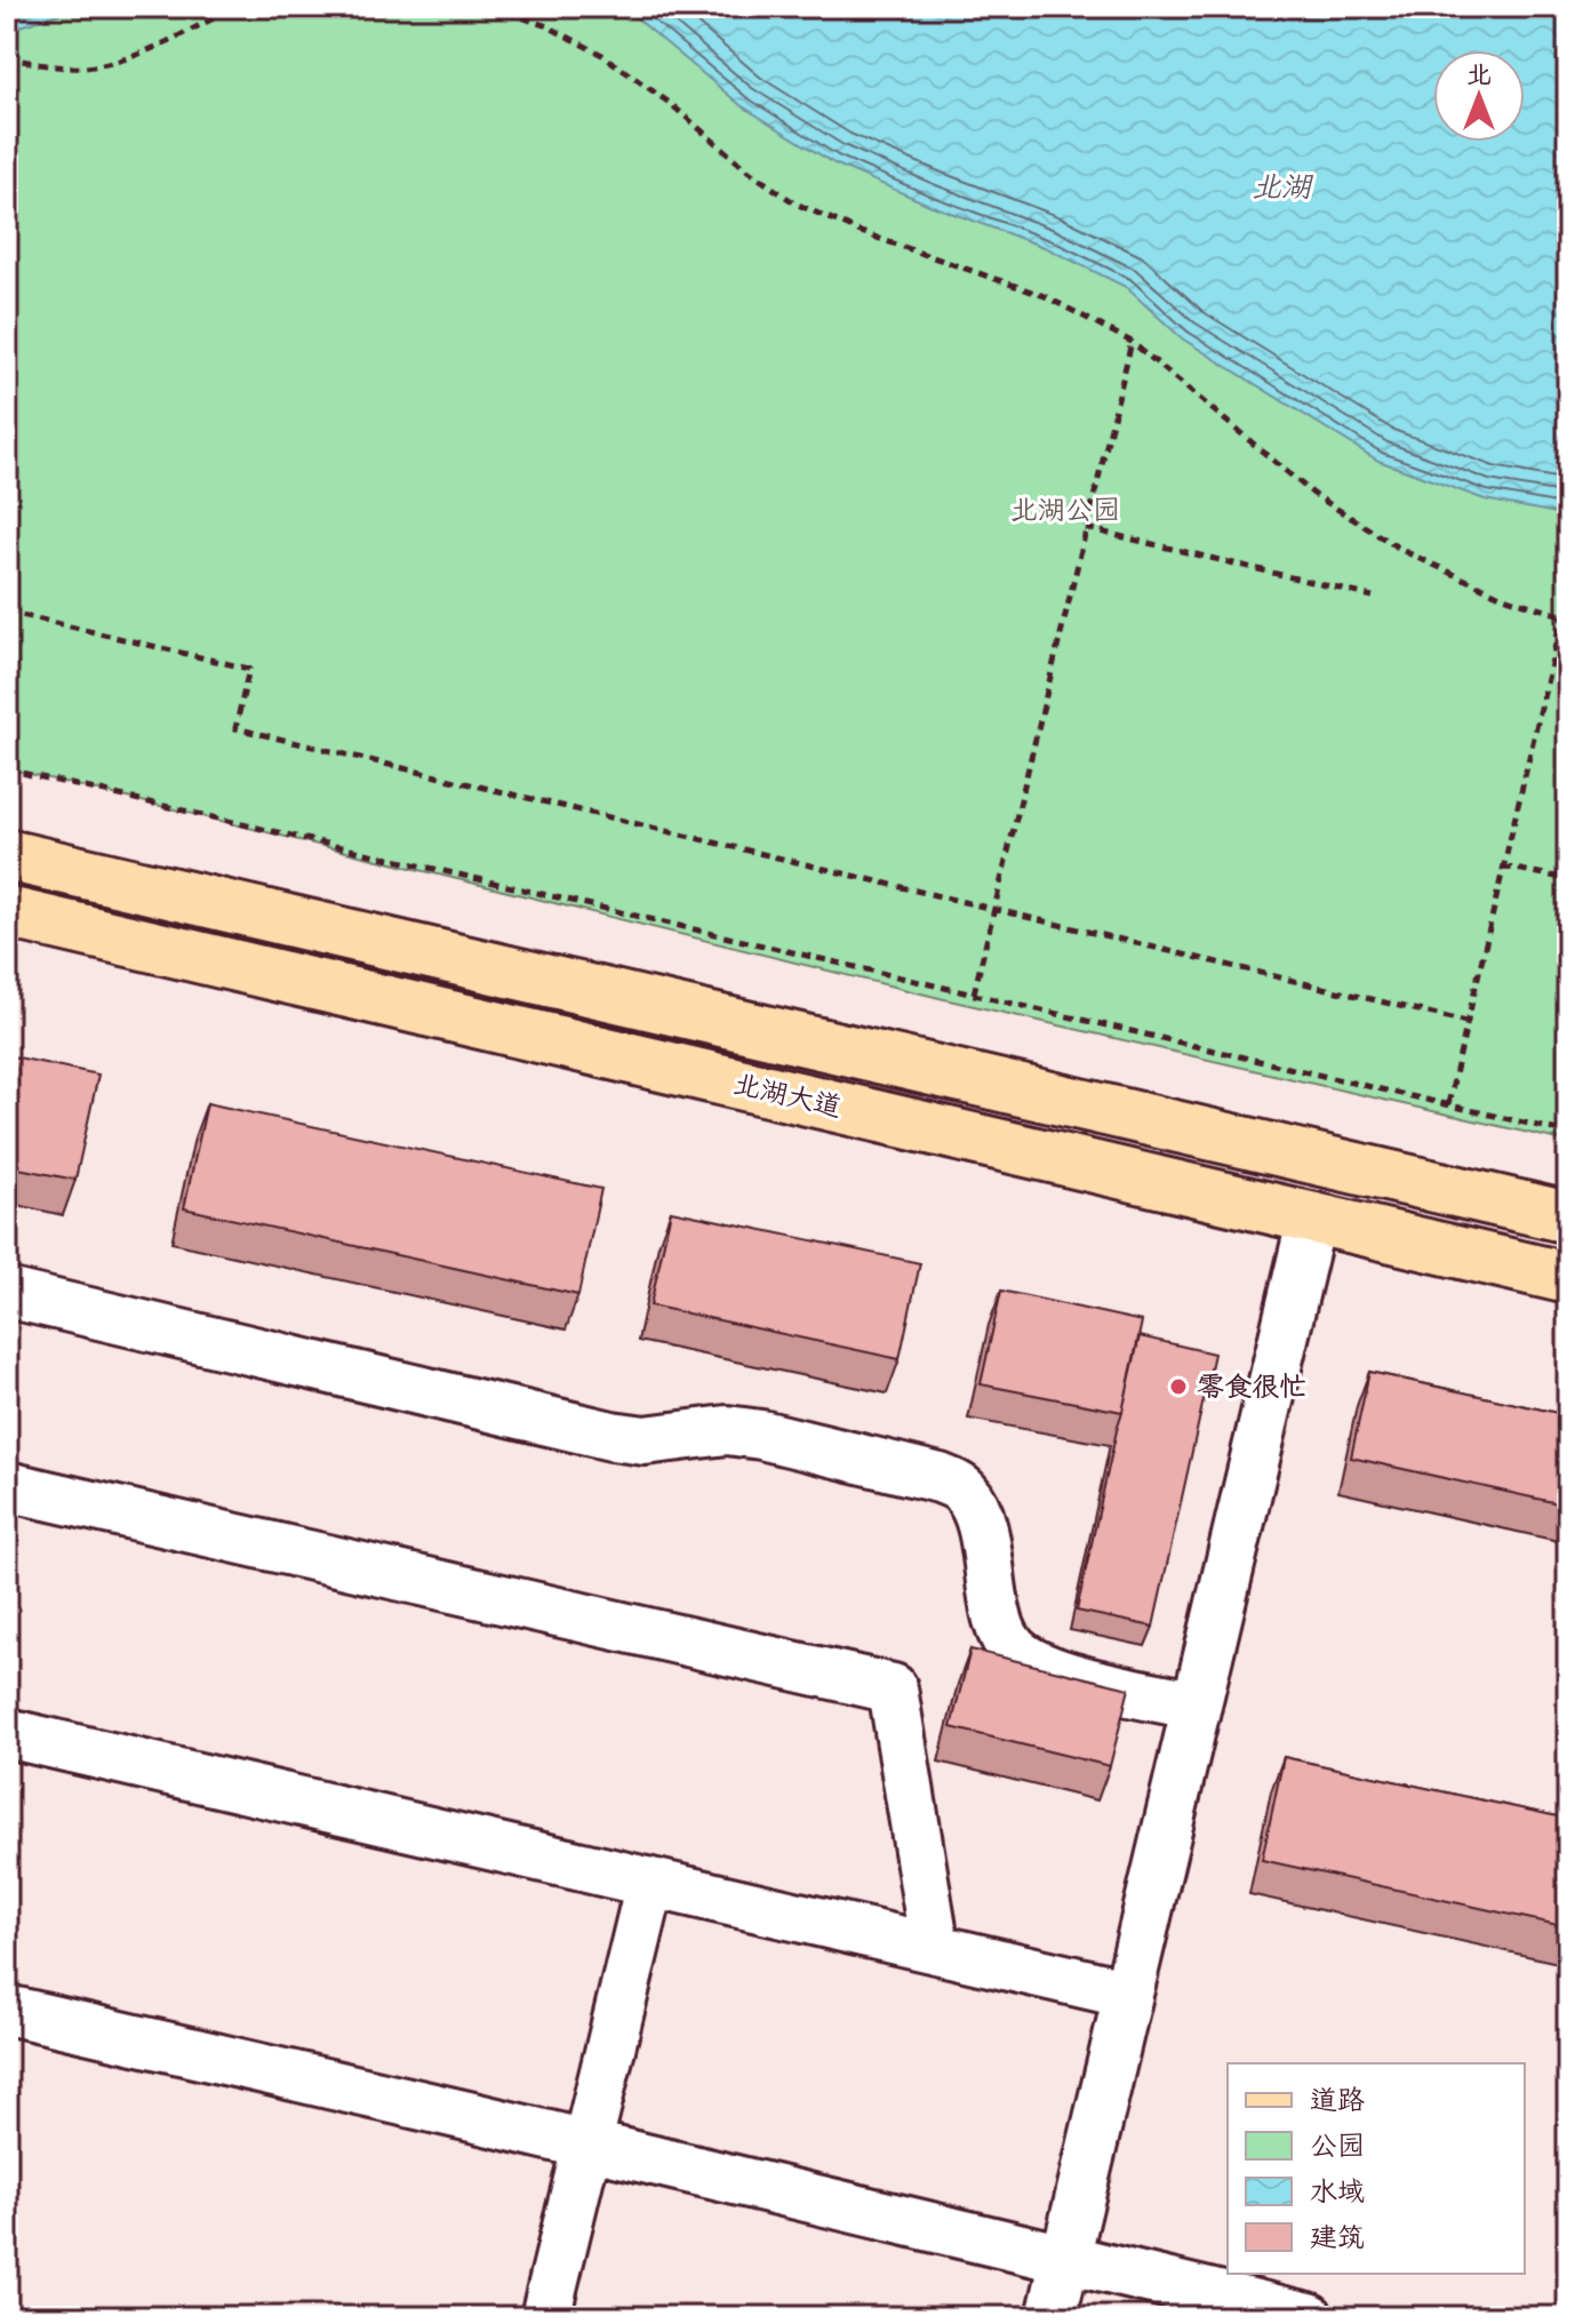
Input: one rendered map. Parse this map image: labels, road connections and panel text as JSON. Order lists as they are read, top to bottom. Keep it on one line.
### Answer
{"streets":{"main road":["北湖大道"]},"water":["北湖"],"parks":["北湖公园"],"places":["零食很忙"],"legend":["道路","公园","水域","建筑"],"north":"top"}
